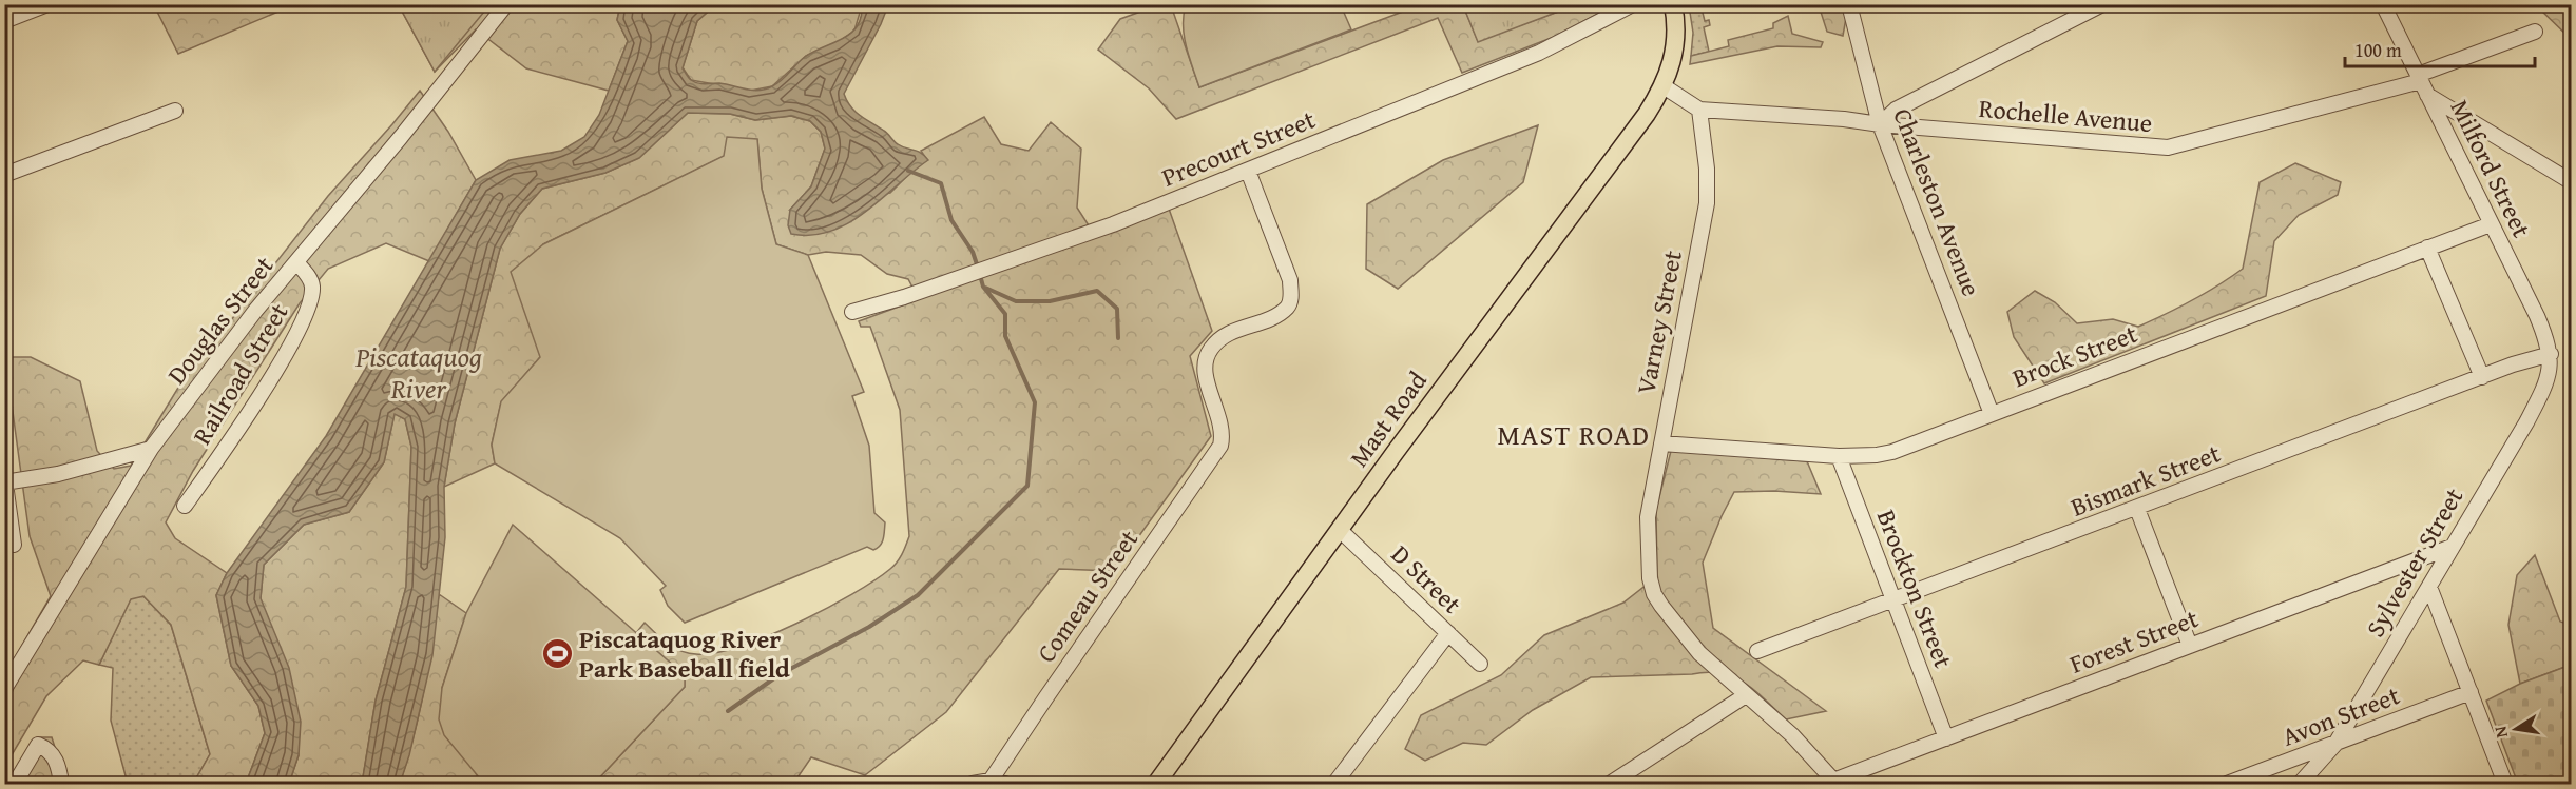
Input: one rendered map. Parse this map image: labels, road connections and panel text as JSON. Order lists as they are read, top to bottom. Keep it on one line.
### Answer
{"streets":{"main road":["Mast Road"],"street":["Rochelle Avenue","Precourt Street","Milford Street","Charleston Avenue","Douglas Street","Varney Street","Brock Street","Railroad Street","Bismark Street","Sylvester Street","D Street","Brockton Street","Comeau Street","Forest Street","Avon Street"]},"crossings":[["Rochelle Avenue","Milford Street"],["Rochelle Avenue","Charleston Avenue"],["Rochelle Avenue","Varney Street"],["Precourt Street","Comeau Street"],["Milford Street","Brock Street"],["Milford Street","Bismark Street"],["Milford Street","Sylvester Street"],["Charleston Avenue","Brock Street"],["Douglas Street","Railroad Street"],["Varney Street","Brock Street"],["Varney Street","Forest Street"],["Brock Street","Brockton Street"],["Mast Road","D Street"],["Bismark Street","Sylvester Street"],["Bismark Street","Brockton Street"],["Sylvester Street","Forest Street"],["Sylvester Street","Avon Street"],["Brockton Street","Forest Street"]],"districts":["MAST ROAD"],"water":["Piscataquog River"],"places":{"sports":["Piscataquog River Park Baseball field"]},"scale_bar":"100 m","north":"left"}
